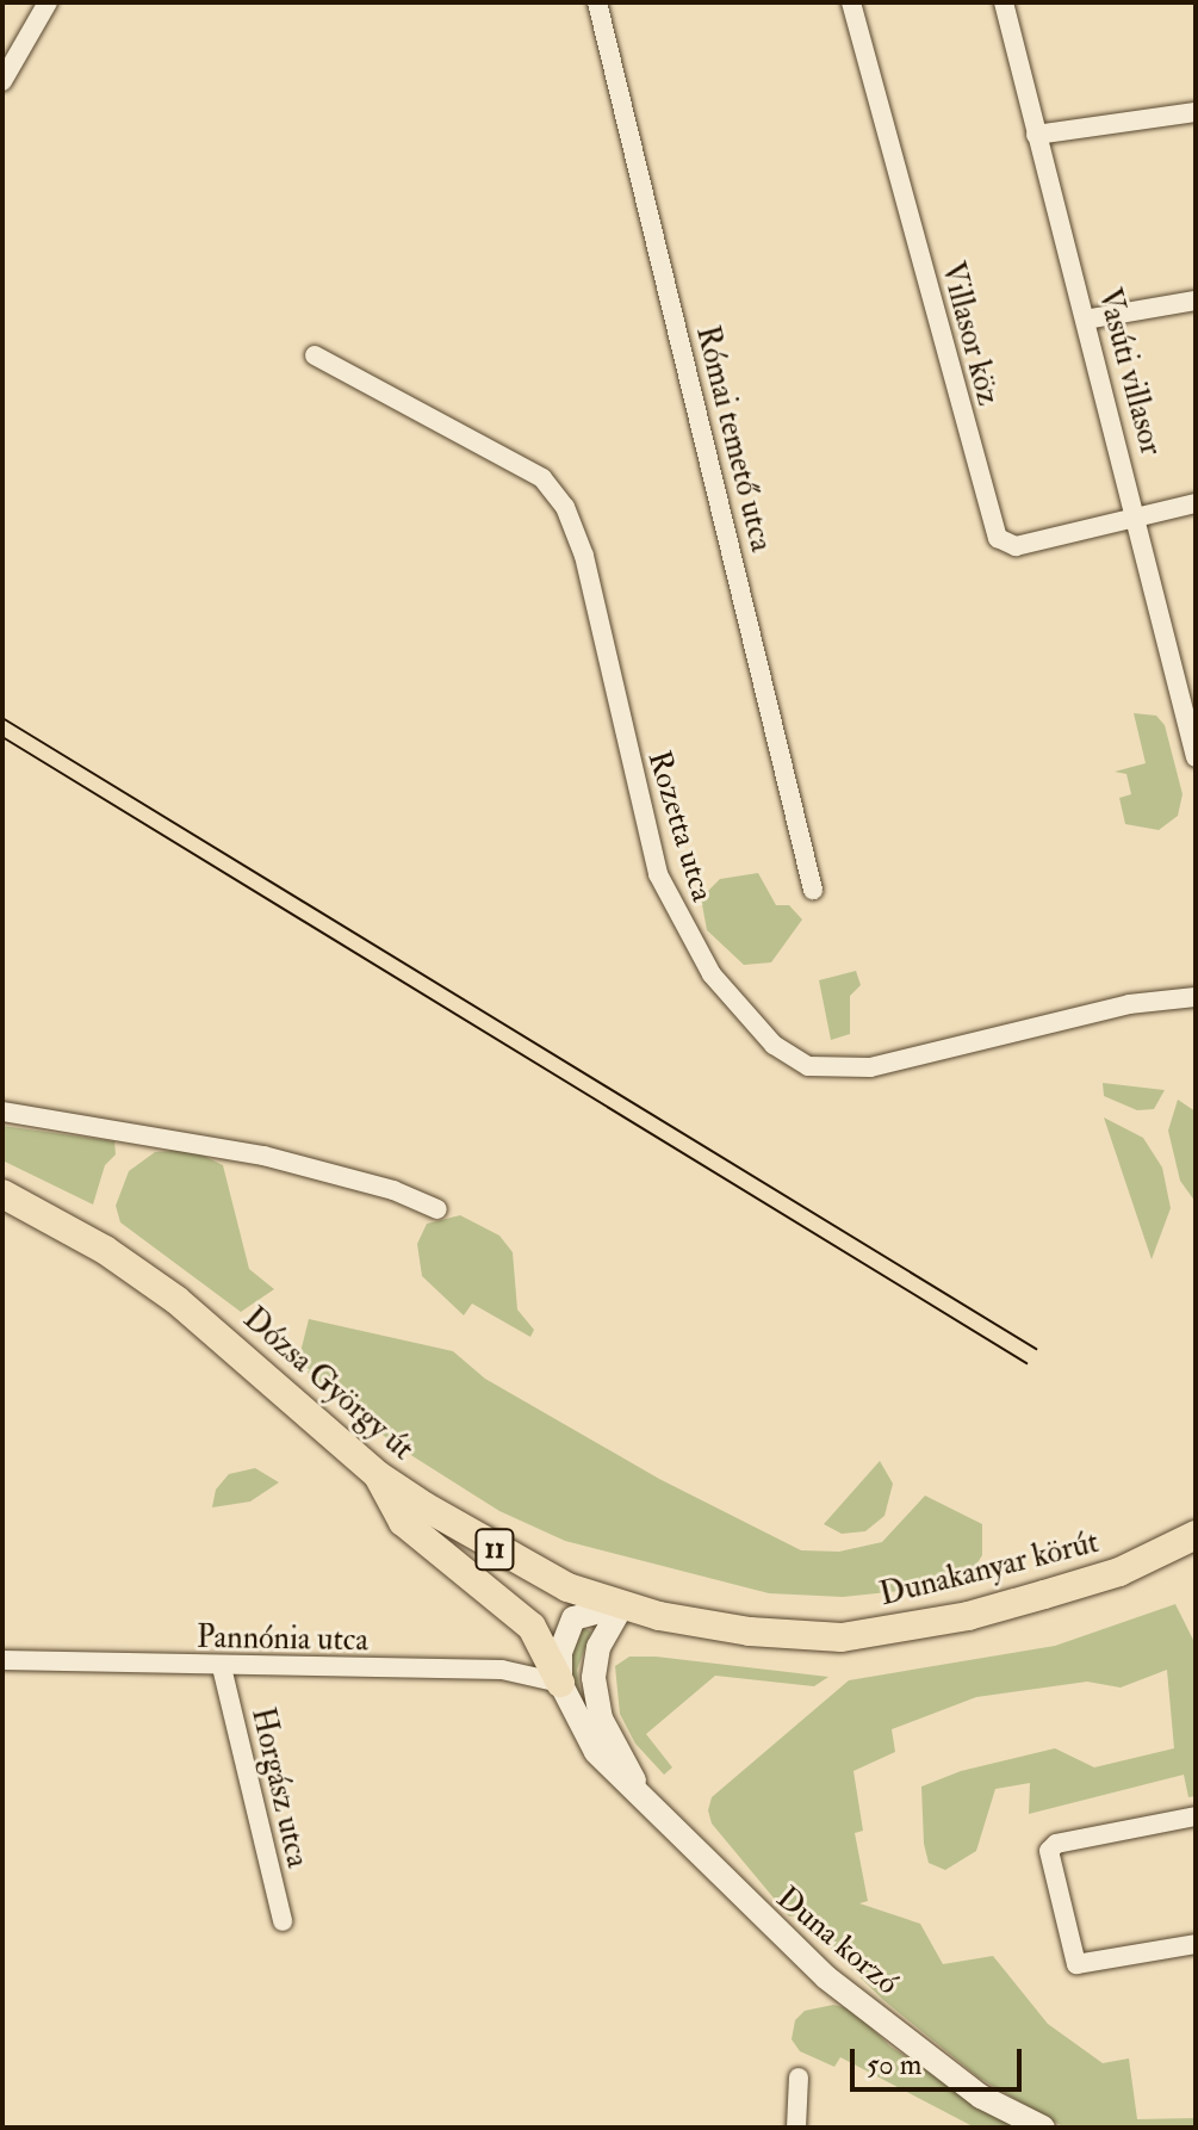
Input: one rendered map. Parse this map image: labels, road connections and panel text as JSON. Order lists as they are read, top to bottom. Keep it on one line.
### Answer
{"streets":{"main road":["Dózsa György út","11","Dunakanyar körút"],"street":["Villasor köz","Vasúti villasor","Római temető utca","Rozetta utca","Pannónia utca","Horgász utca","Duna korzó"]},"crossings":[["Villasor köz","Vasúti villasor"],["Dózsa György út","Dunakanyar körút"],["Dózsa György út","Duna korzó"],["Dunakanyar körút","Duna korzó"],["Pannónia utca","Horgász utca"],["Pannónia utca","Duna korzó"]],"scale_bar":"50 m"}
